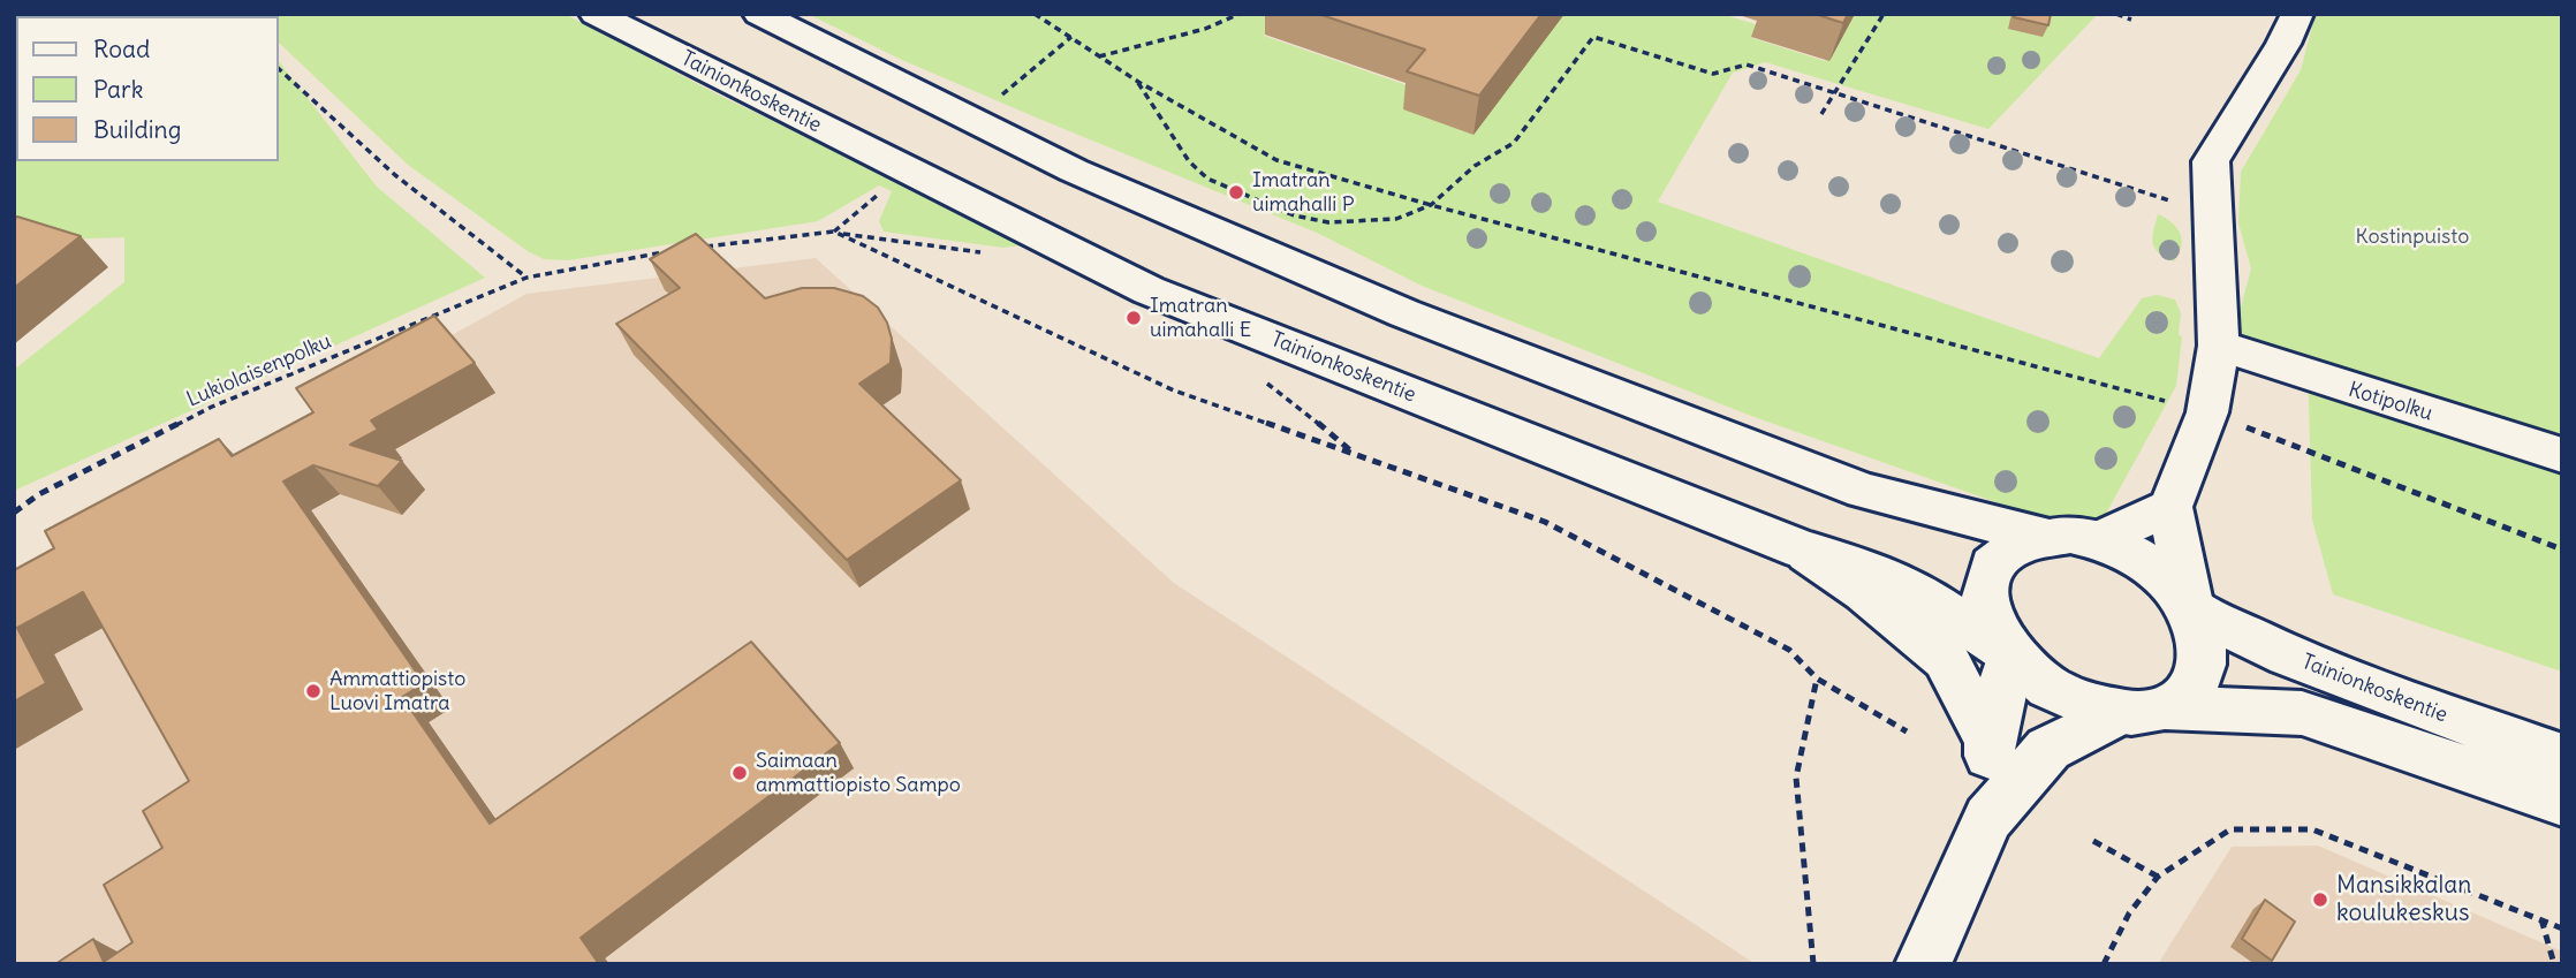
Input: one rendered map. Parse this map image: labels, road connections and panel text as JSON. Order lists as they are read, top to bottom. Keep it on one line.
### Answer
{"streets":{"main road":["Tainionkoskentie","Kotipolku"],"path":["Lukiolaisenpolku"]},"parks":["Kostinpuisto"],"places":["Imatran uimahalli P","Imatran uimahalli E","Ammattiopisto Luovi Imatra","Saimaan ammattiopisto Sampo","Mansikkalan koulukeskus"],"legend":["Road","Park","Building"]}
